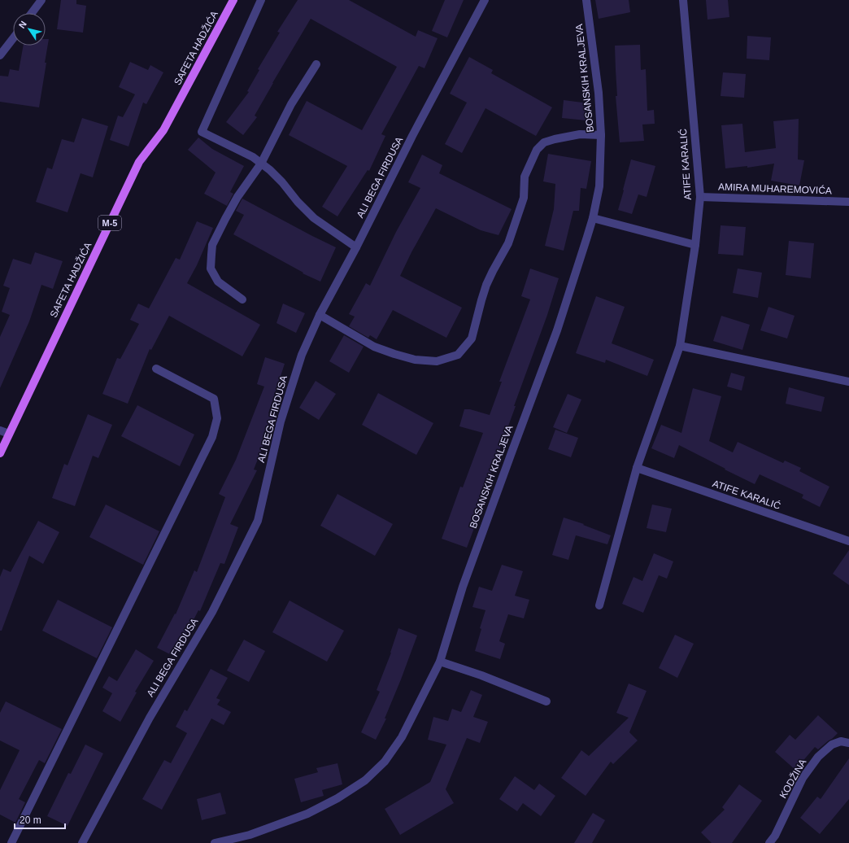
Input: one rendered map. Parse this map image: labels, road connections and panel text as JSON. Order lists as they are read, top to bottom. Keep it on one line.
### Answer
{"streets":{"main road":["SAFETA HADŽIĆA","M-5"],"street":["BOSANSKIH KRALJEVA","ATIFE KARALIĆ","ALI BEGA FIRDUSA","AMIRA MUHAREMOVIĆA","KODŽINA"]},"crossings":[["ATIFE KARALIĆ","AMIRA MUHAREMOVIĆA"]],"scale_bar":"20 m","north":"top left"}
